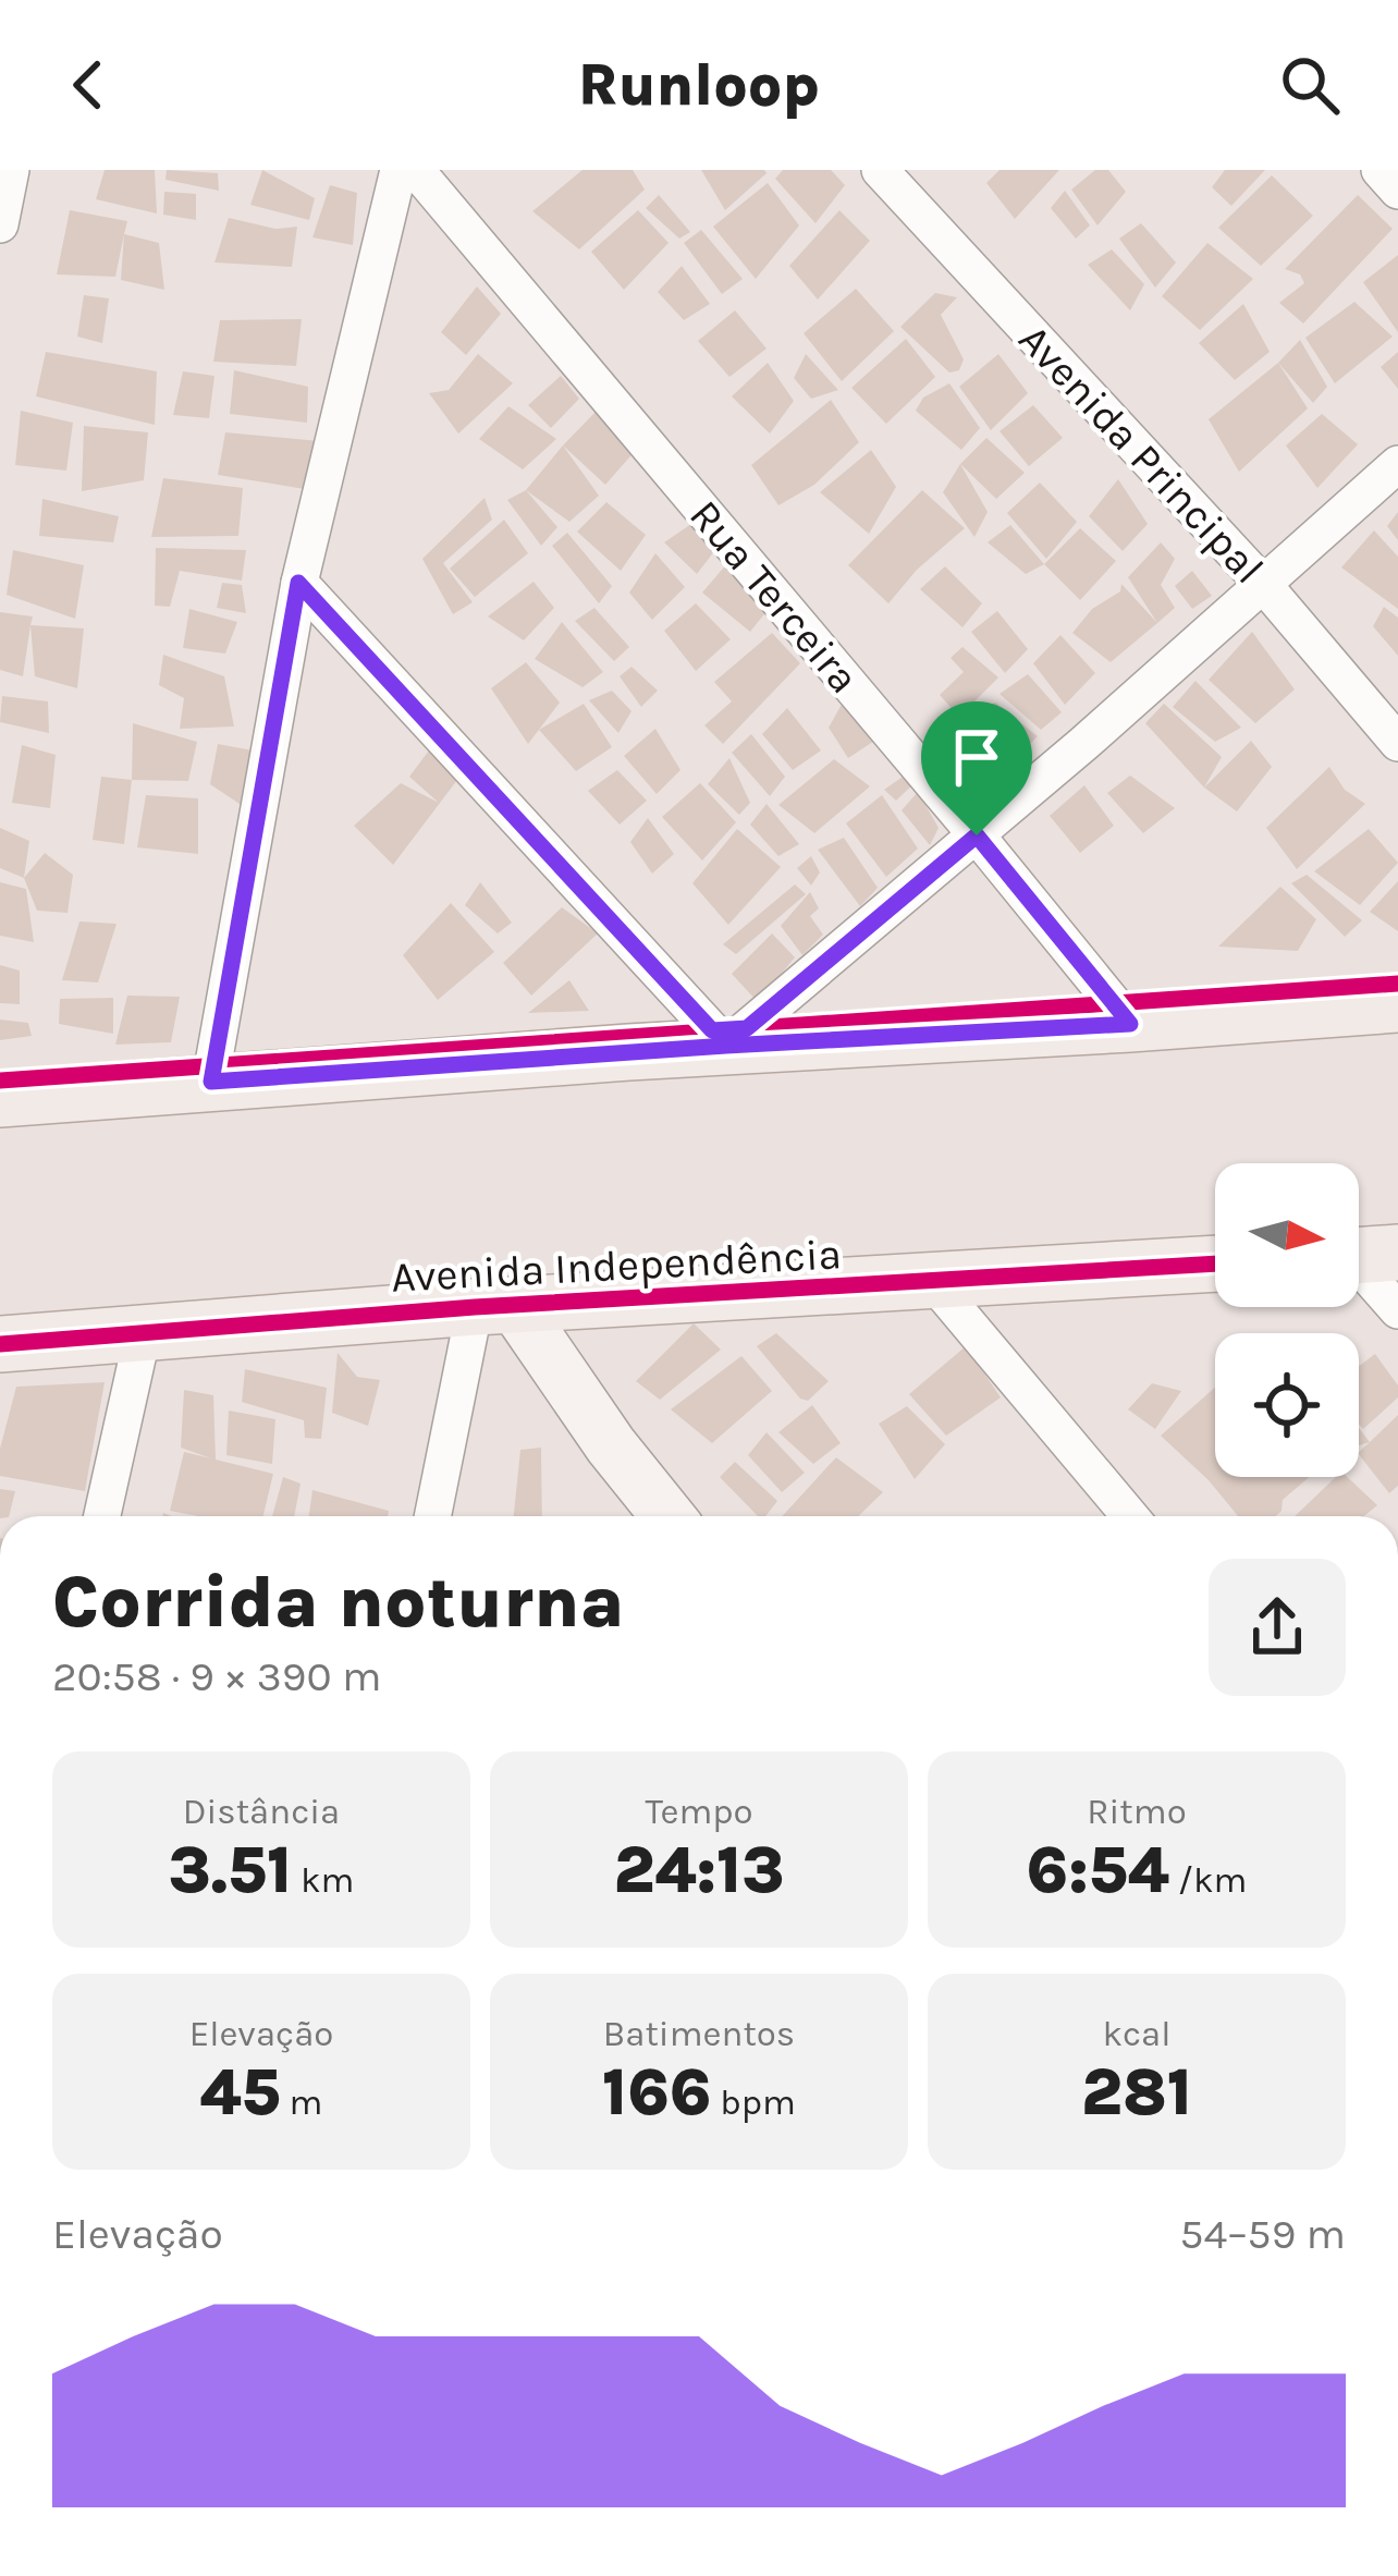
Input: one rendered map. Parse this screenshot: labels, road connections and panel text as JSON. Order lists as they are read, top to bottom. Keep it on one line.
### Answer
{"streets":{"main road":["Avenida Independência"],"street":["Avenida Principal","Rua Terceira"]},"north":"right","page":{"header":"Runloop","heading":["Corrida noturna","20:58 · 9 × 390 m"],"stats":[["Distância","3.51 km"],["Tempo","24:13"],["Ritmo","6:54 /km"],["Elevação","45 m"],["Batimentos","166 bpm"],["kcal","281"]],"chart":["Elevação","54–59 m"]}}
